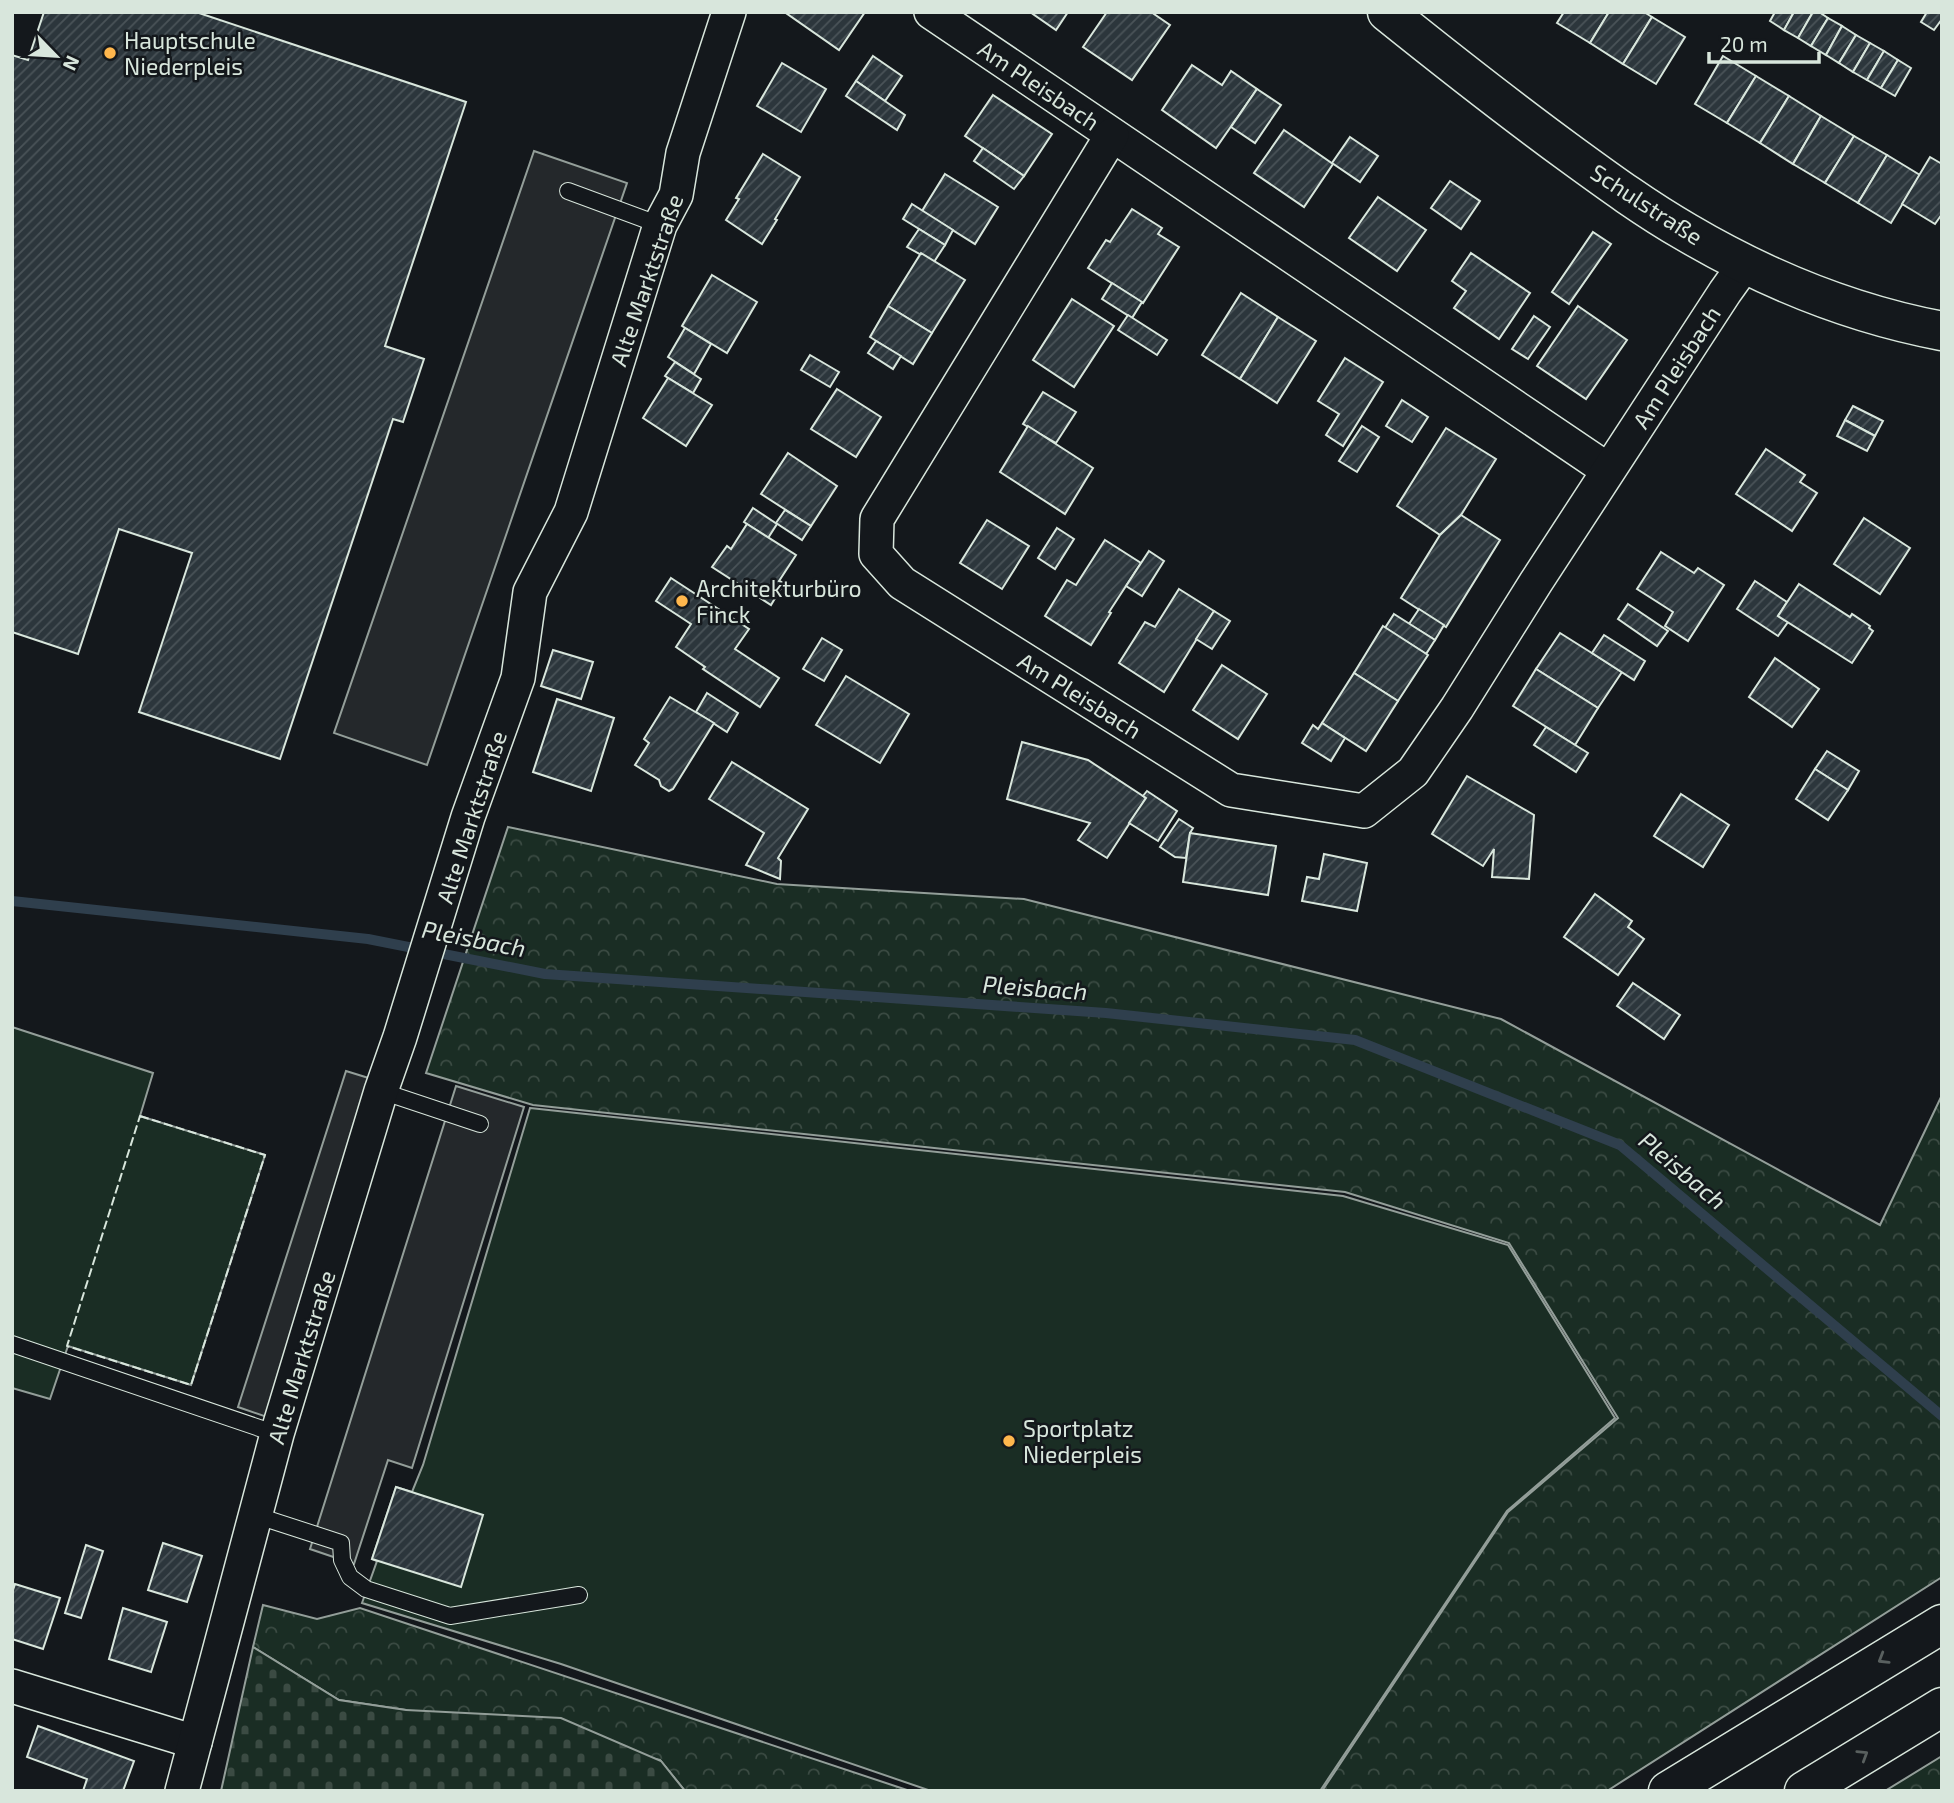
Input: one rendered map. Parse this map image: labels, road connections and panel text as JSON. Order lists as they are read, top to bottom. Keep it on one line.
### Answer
{"streets":{"main road":["Schulstraße"],"street":["Am Pleisbach","Alte Marktstraße"]},"crossings":[["Am Pleisbach","Schulstraße"]],"water":["Pleisbach"],"places":["Hauptschule Niederpleis","Architekturbüro Finck","Sportplatz Niederpleis"],"scale_bar":"20 m","north":"bottom right"}
